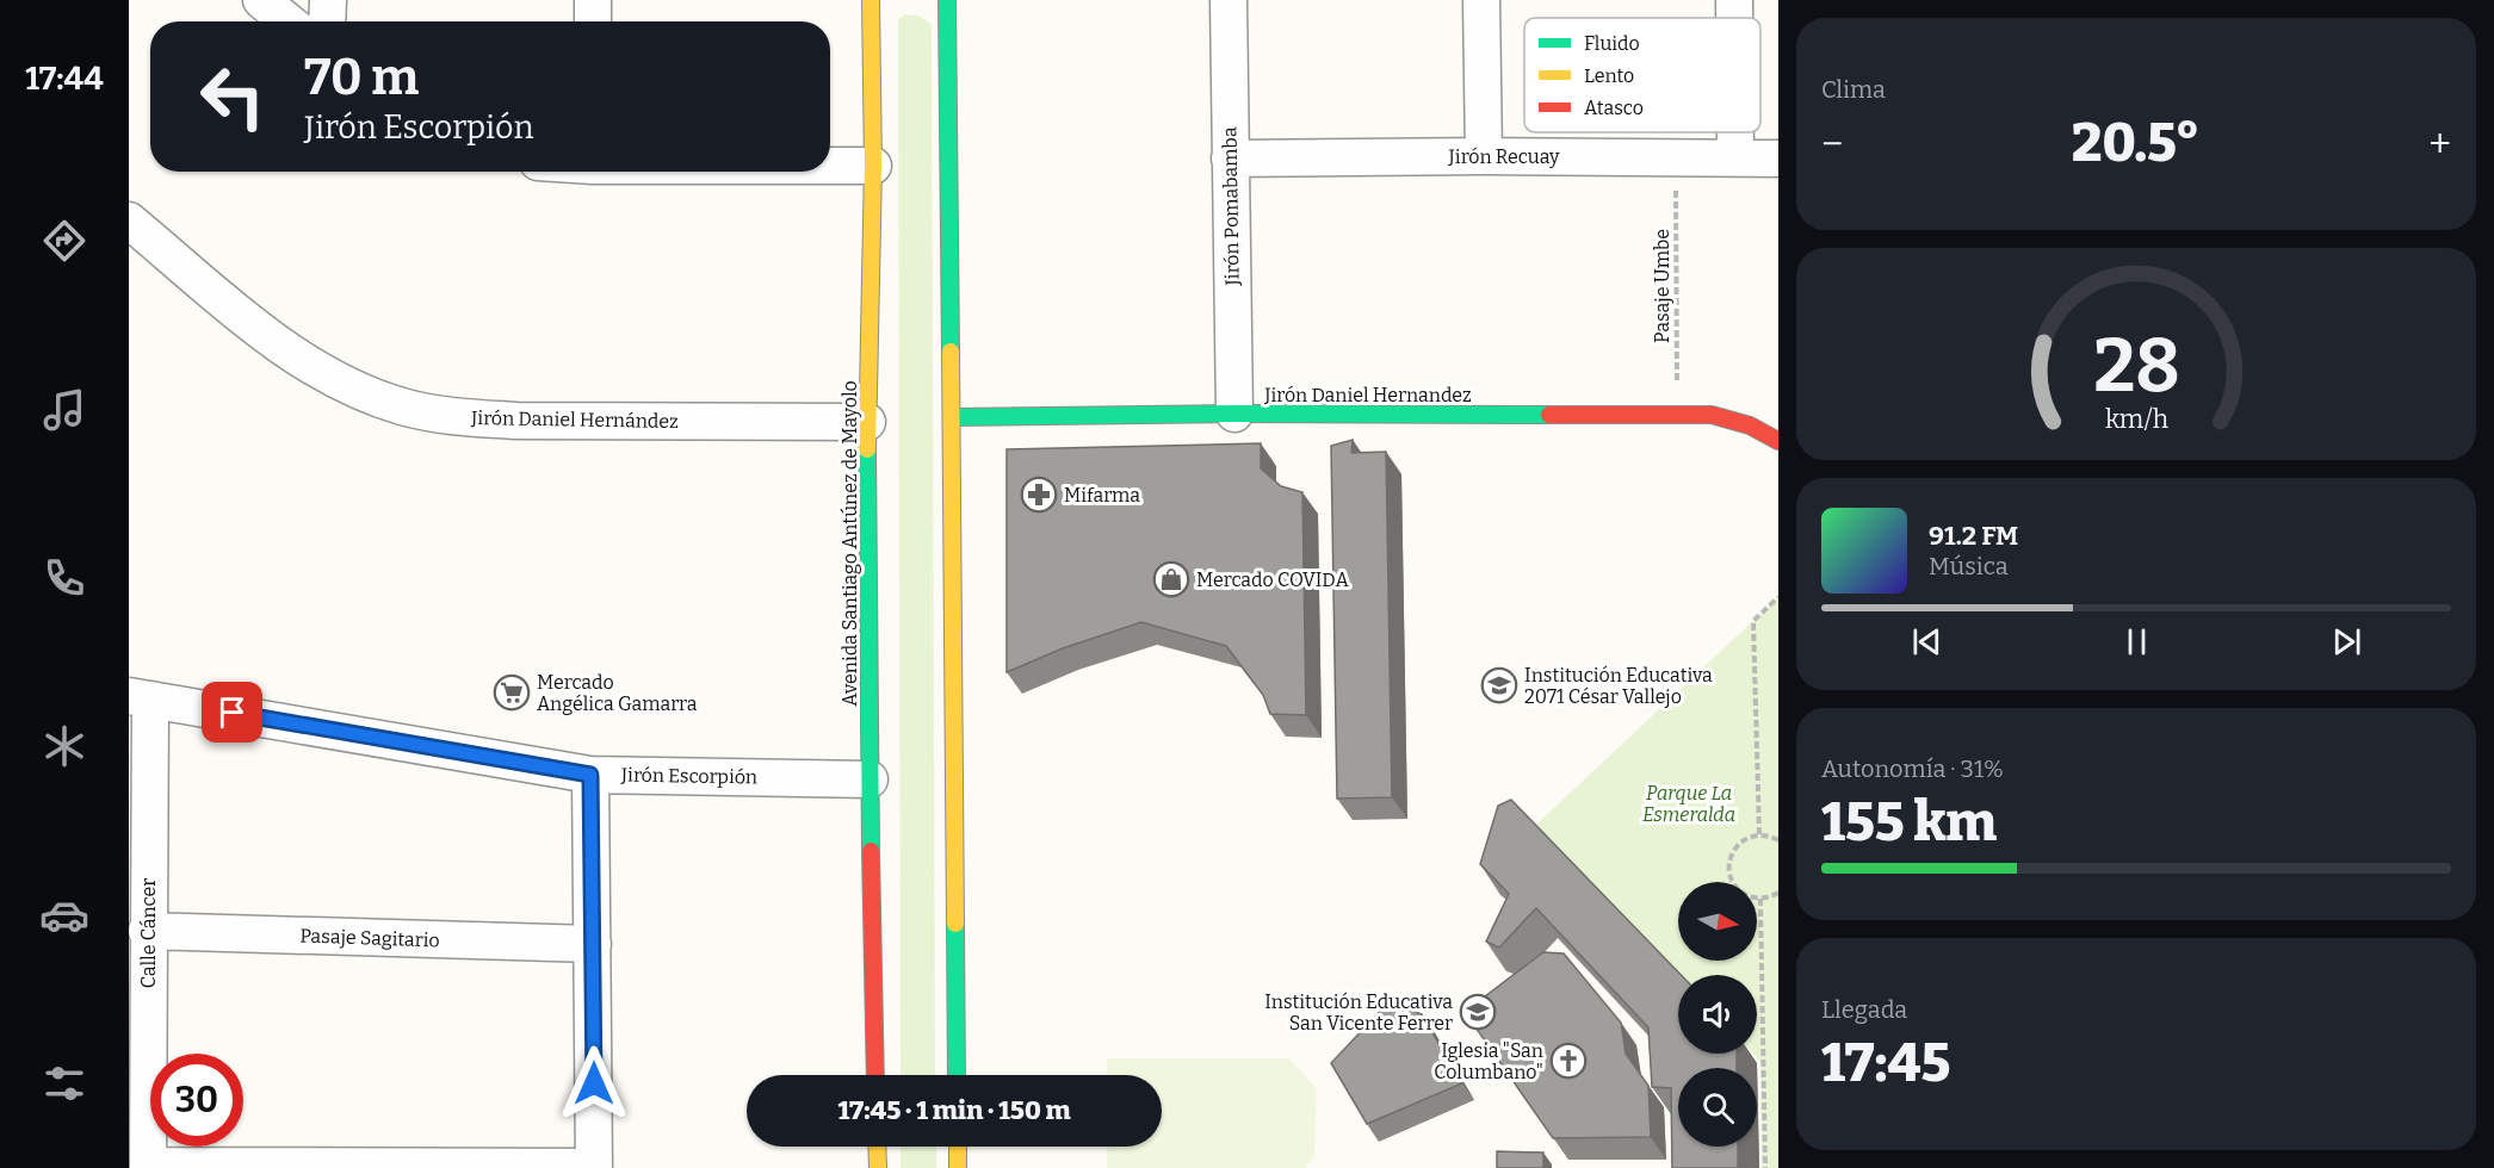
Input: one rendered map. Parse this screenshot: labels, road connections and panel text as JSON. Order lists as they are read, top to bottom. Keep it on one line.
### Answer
{"streets":{"main road":["Jirón Daniel Hernandez","Avenida Santiago Antúnez de Mayolo"],"street":["Jirón Recuay","Jirón Pomabamba","Jirón Daniel Hernández","Jirón Escorpión","Calle Cáncer","Pasaje Sagitario"],"path":["Pasaje Umbe"]},"crossings":[["Jirón Recuay","Jirón Pomabamba"],["Jirón Recuay","Pasaje Umbe"],["Jirón Pomabamba","Jirón Daniel Hernandez"],["Pasaje Umbe","Jirón Daniel Hernandez"],["Jirón Daniel Hernández","Avenida Santiago Antúnez de Mayolo"],["Avenida Santiago Antúnez de Mayolo","Jirón Escorpión"],["Jirón Escorpión","Calle Cáncer"],["Calle Cáncer","Pasaje Sagitario"]],"parks":["Parque La Esmeralda"],"places":{"pharmacy":["Mifarma"],"shop":["Mercado COVIDA"],"school or university":["Institución Educativa 2071 César Vallejo","Institución Educativa San Vicente Ferrer"],"supermarket":["Mercado Angélica Gamarra"],"church":["Iglesia \"San Columbano\""]},"legend":["Fluido","Lento","Atasco"],"north":"right","page":{"tabs":"17:44","tile":["Clima",["Autonomía · 31%","155 km"],["Llegada","17:45"]],"turn":["70 m","Jirón Escorpión"],"heat":["−","20.5°","+"],"song":["91.2 FM","Música"],"limit":"30","trip":"17:45 · 1 min · 150 m","gauge":["28","km/h"]}}
